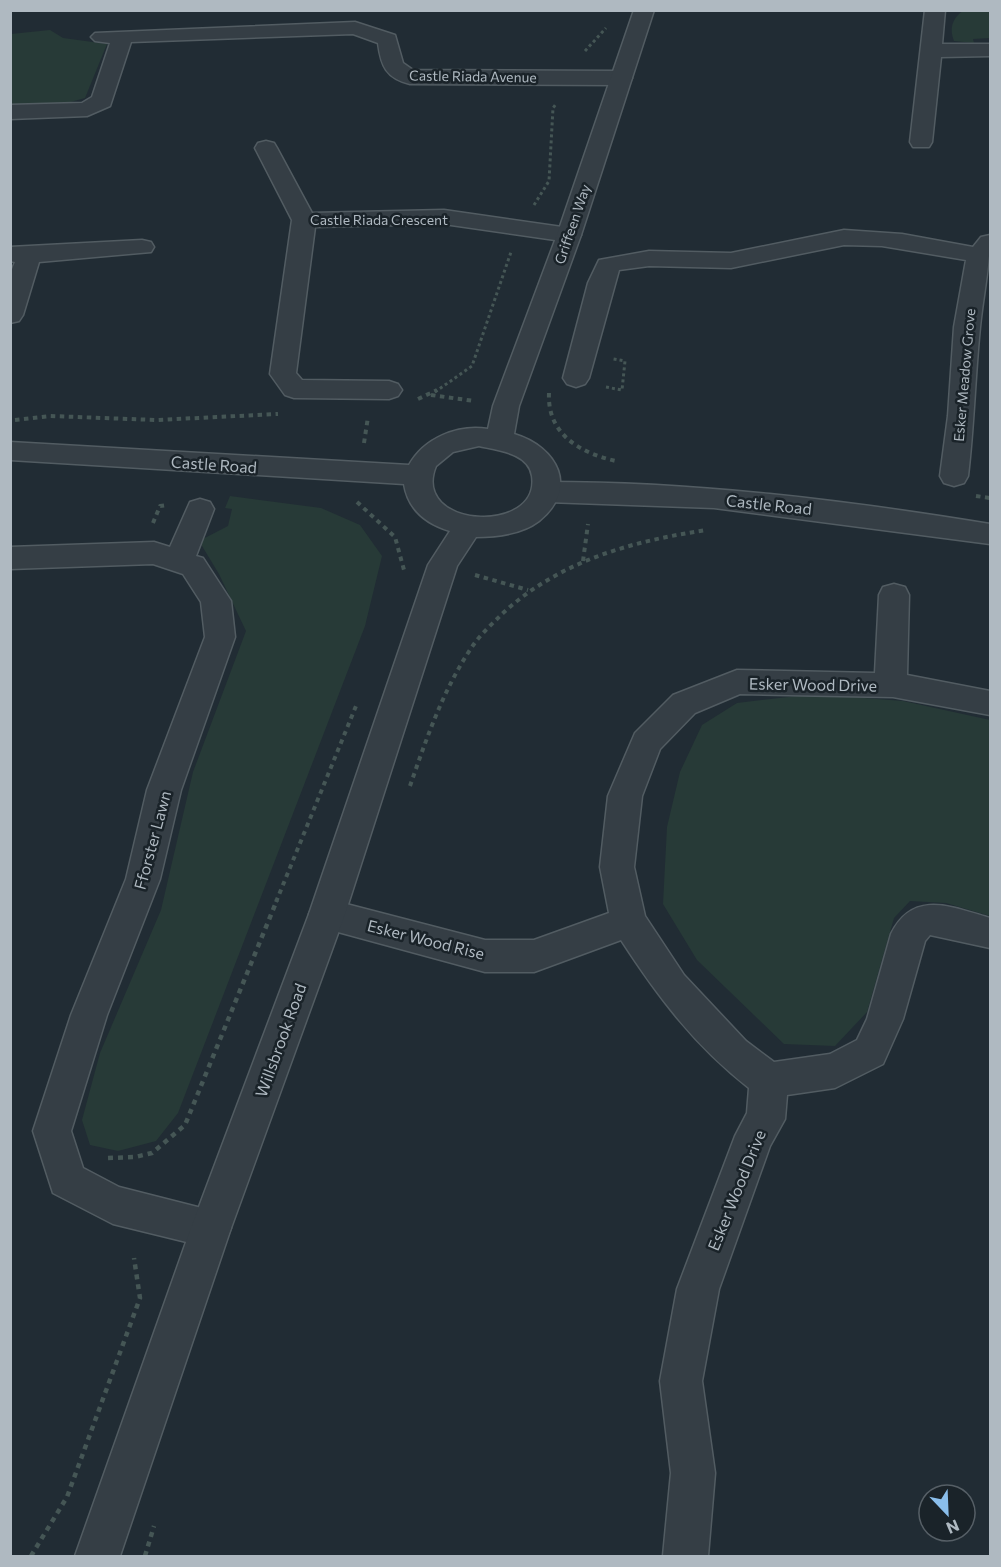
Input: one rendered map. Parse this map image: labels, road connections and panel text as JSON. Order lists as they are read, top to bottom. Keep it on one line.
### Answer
{"streets":{"street":["Castle Riada Avenue","Castle Riada Crescent","Griffeen Way","Esker Meadow Grove","Castle Road","Esker Wood Drive","Fforster Lawn","Esker Wood Rise","Willsbrook Road"]},"crossings":[["Castle Riada Avenue","Griffeen Way"],["Castle Riada Crescent","Griffeen Way"],["Griffeen Way","Castle Road"],["Griffeen Way","Willsbrook Road"],["Castle Road","Willsbrook Road"],["Esker Wood Drive","Esker Wood Rise"],["Fforster Lawn","Willsbrook Road"],["Esker Wood Rise","Willsbrook Road"]],"north":"bottom right"}
